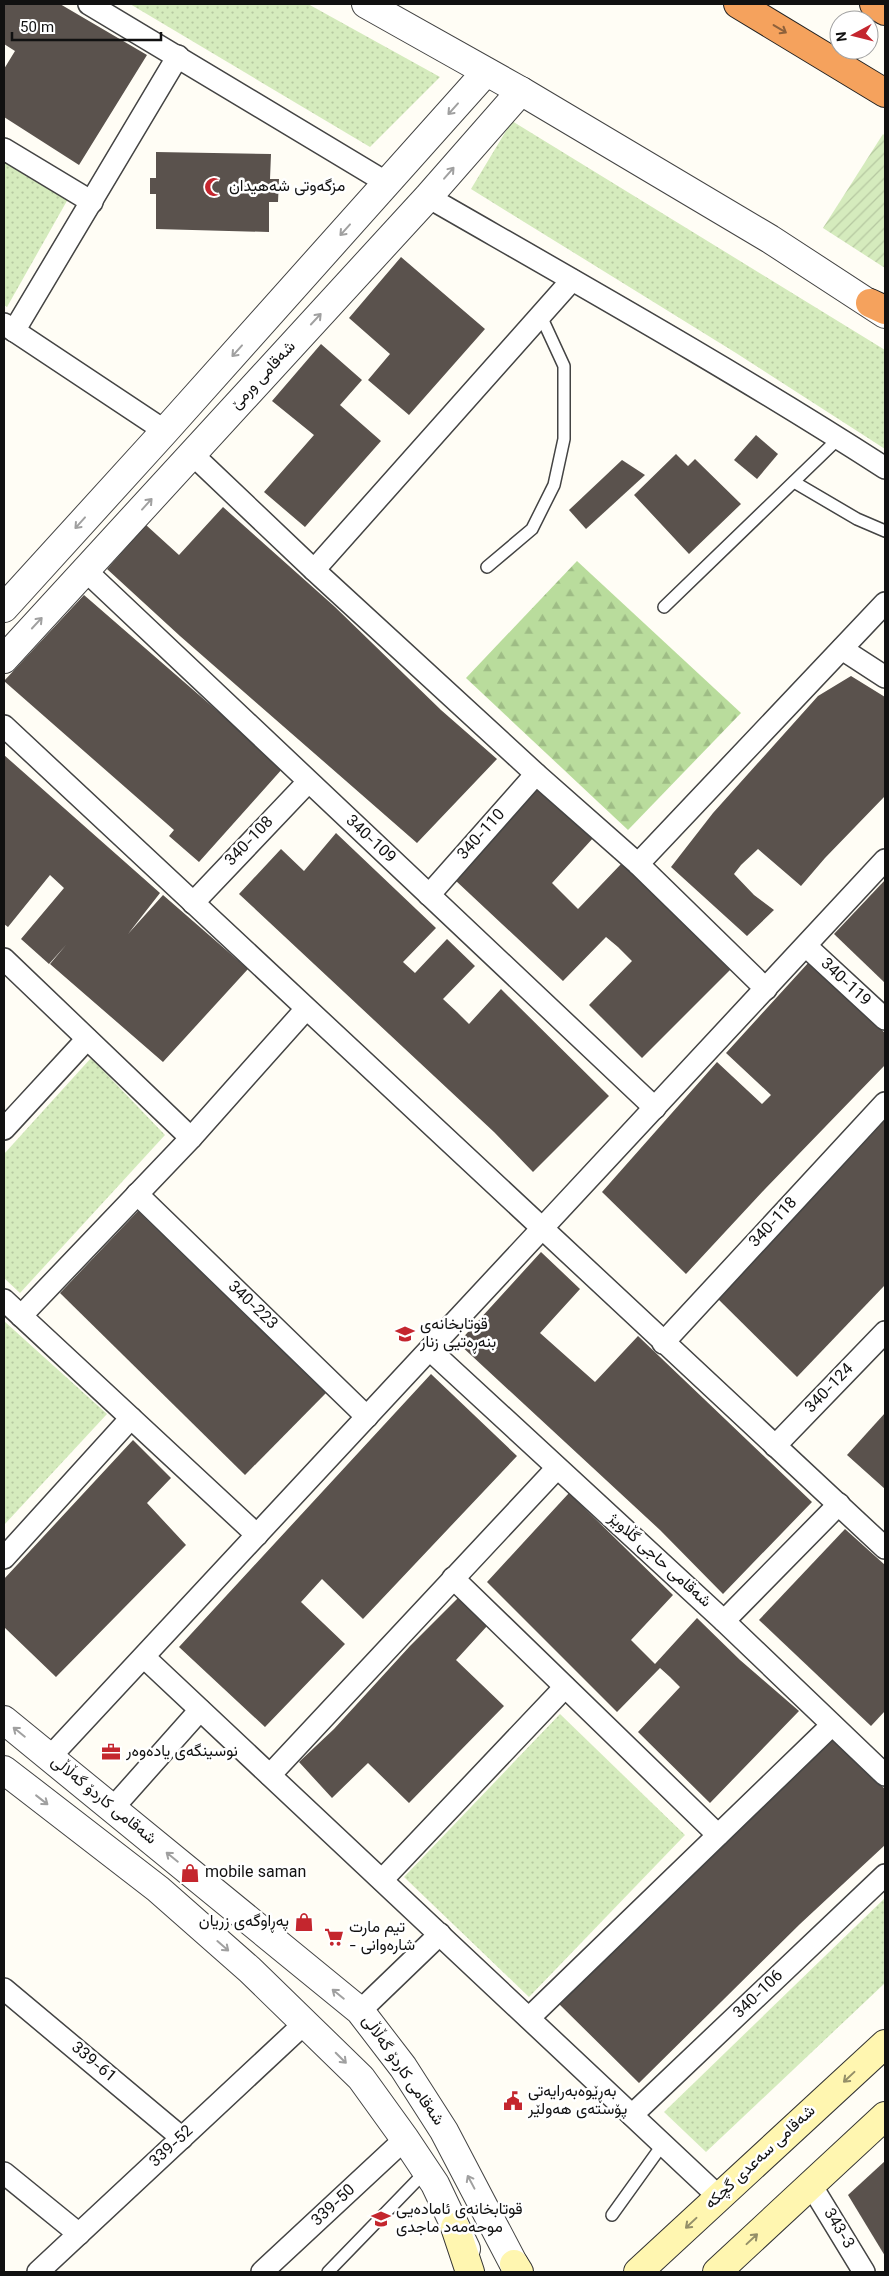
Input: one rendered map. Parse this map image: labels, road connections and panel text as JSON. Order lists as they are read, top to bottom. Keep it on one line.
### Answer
{"streets":{"main road":["شەقامی سەعدی گچکە"],"street":["شەقامی ورمێ","340-110","340-109","340-108","340-119","340-118","340-223","340-124","شەقامی حاجی گڵاویژ","شەقامی کاردۆ گەڵاڵی","340-106","339-61","339-52","339-50","343-3"]},"crossings":[["شەقامی ورمێ","340-109"],["340-110","340-109"],["340-109","340-108"],["339-61","339-52"]],"places":{"mosque":["مزگەوتی شەهیدان"],"school or university":["قوتابخانەی بنەڕەتیی زنار","قوتابخانەی ئامادەیی موحەمەد ماجدی"],"office":["نوسینگەی یادەوەر"],"shop":["mobile saman","پەڕاوگەی زریان"],"supermarket":["تیم مارت - شارەوانی"],"public building":["بەڕێوەبەرایەتی پۆستەی هەولێر"]},"scale_bar":"50 m","north":"left"}
